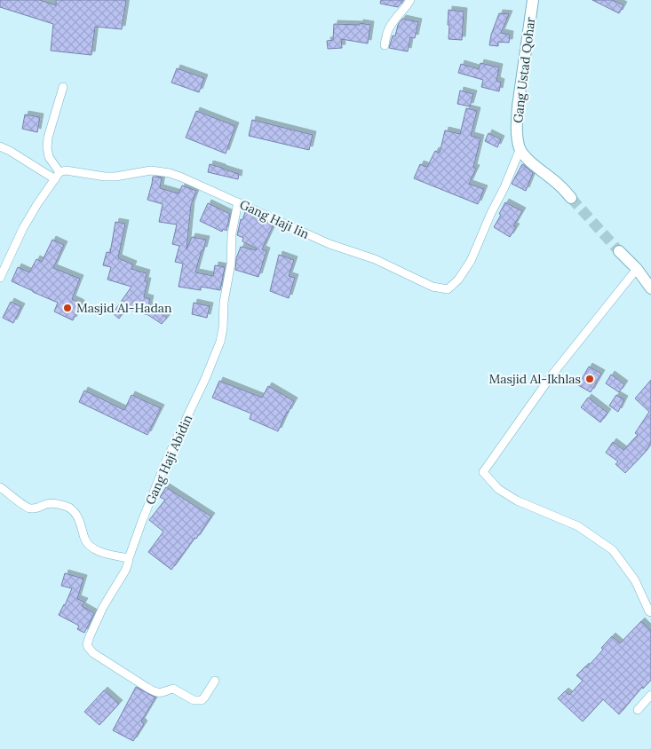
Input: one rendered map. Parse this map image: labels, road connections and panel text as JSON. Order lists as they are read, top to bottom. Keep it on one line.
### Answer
{"streets":{"street":["Gang Ustad Qohar","Gang Haji Iin","Gang Haji Abidin"]},"crossings":[["Gang Ustad Qohar","Gang Haji Iin"],["Gang Haji Iin","Gang Haji Abidin"]],"places":["Masjid Al-Hadan","Masjid Al-Ikhlas"]}
